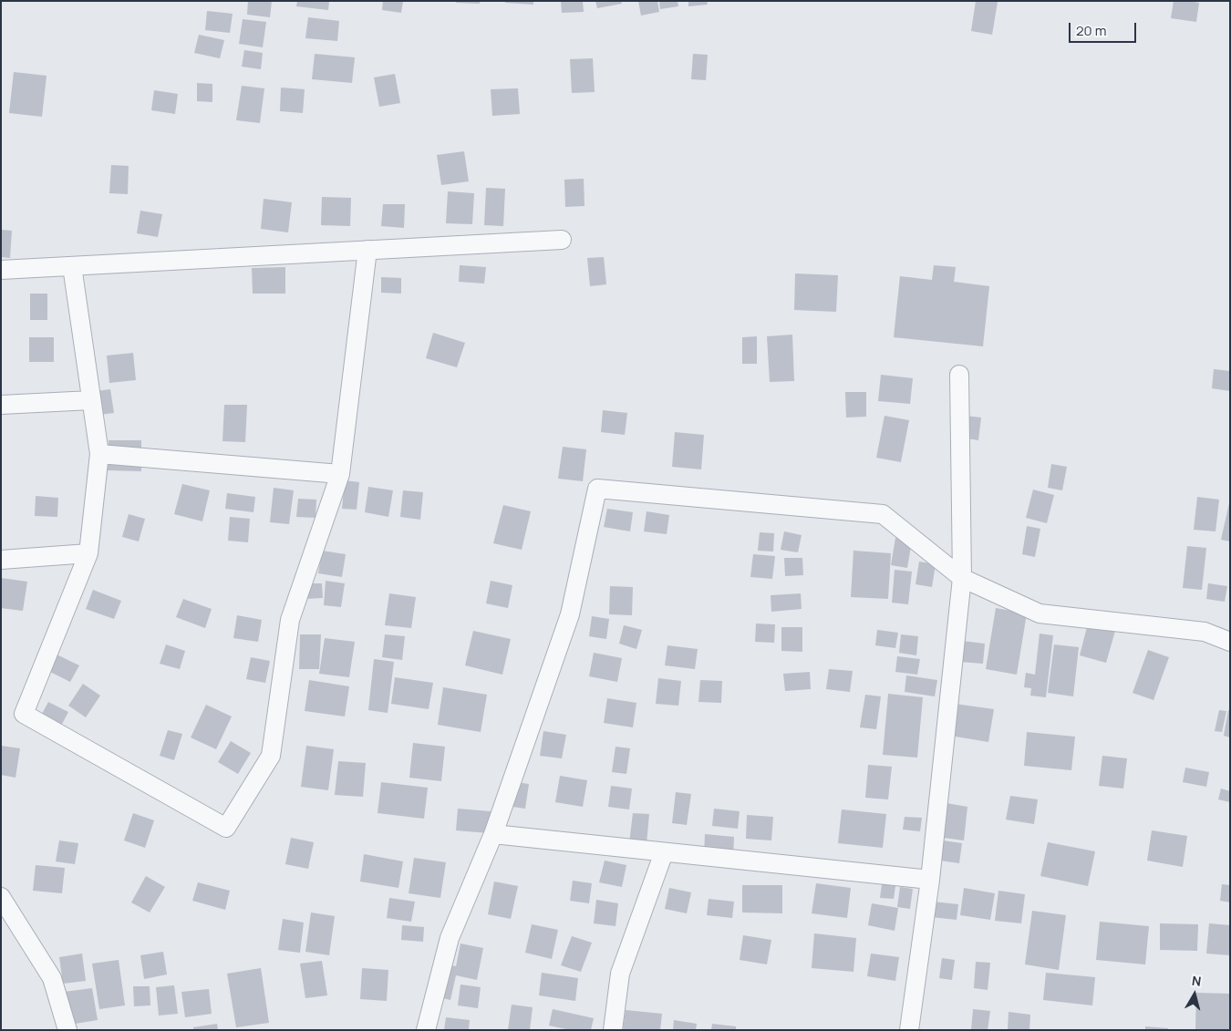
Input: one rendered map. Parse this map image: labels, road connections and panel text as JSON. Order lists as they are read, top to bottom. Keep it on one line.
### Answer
{"scale_bar":"20 m","north":"top"}
